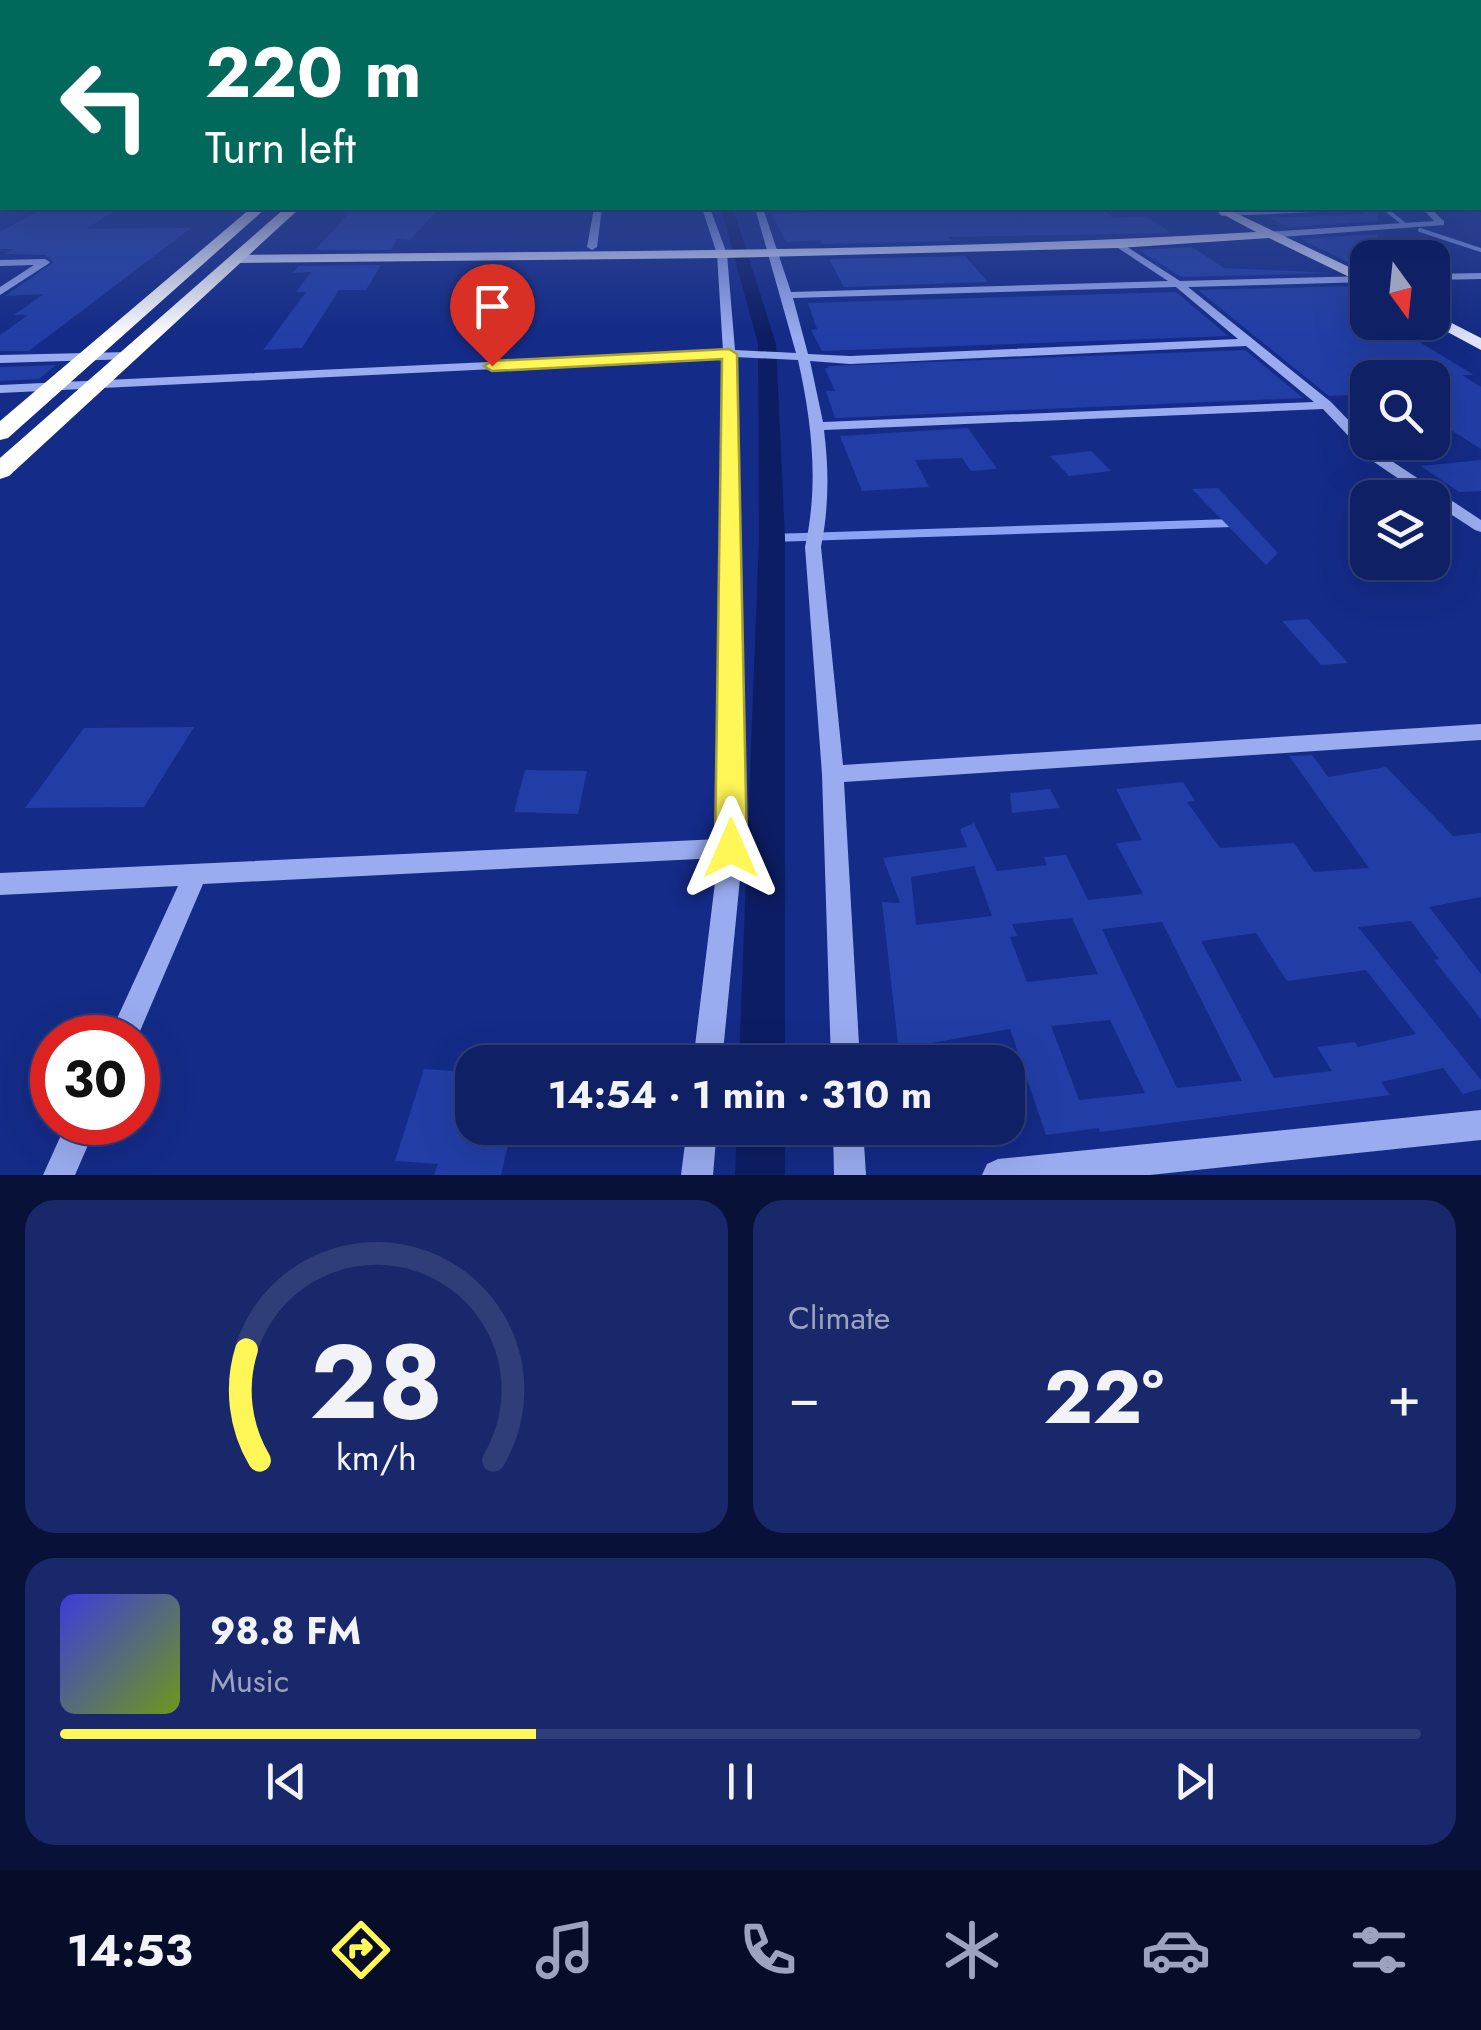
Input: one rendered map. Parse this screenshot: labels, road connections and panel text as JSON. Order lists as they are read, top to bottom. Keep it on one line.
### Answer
{"north":"bottom","page":{"turn":["220 m","Turn left"],"limit":"30","trip":"14:54 · 1 min · 310 m","tile":"Climate","heat":["−","22°","+"],"song":["98.8 FM","Music"],"tabs":"14:53","gauge":["28","km/h"]}}
